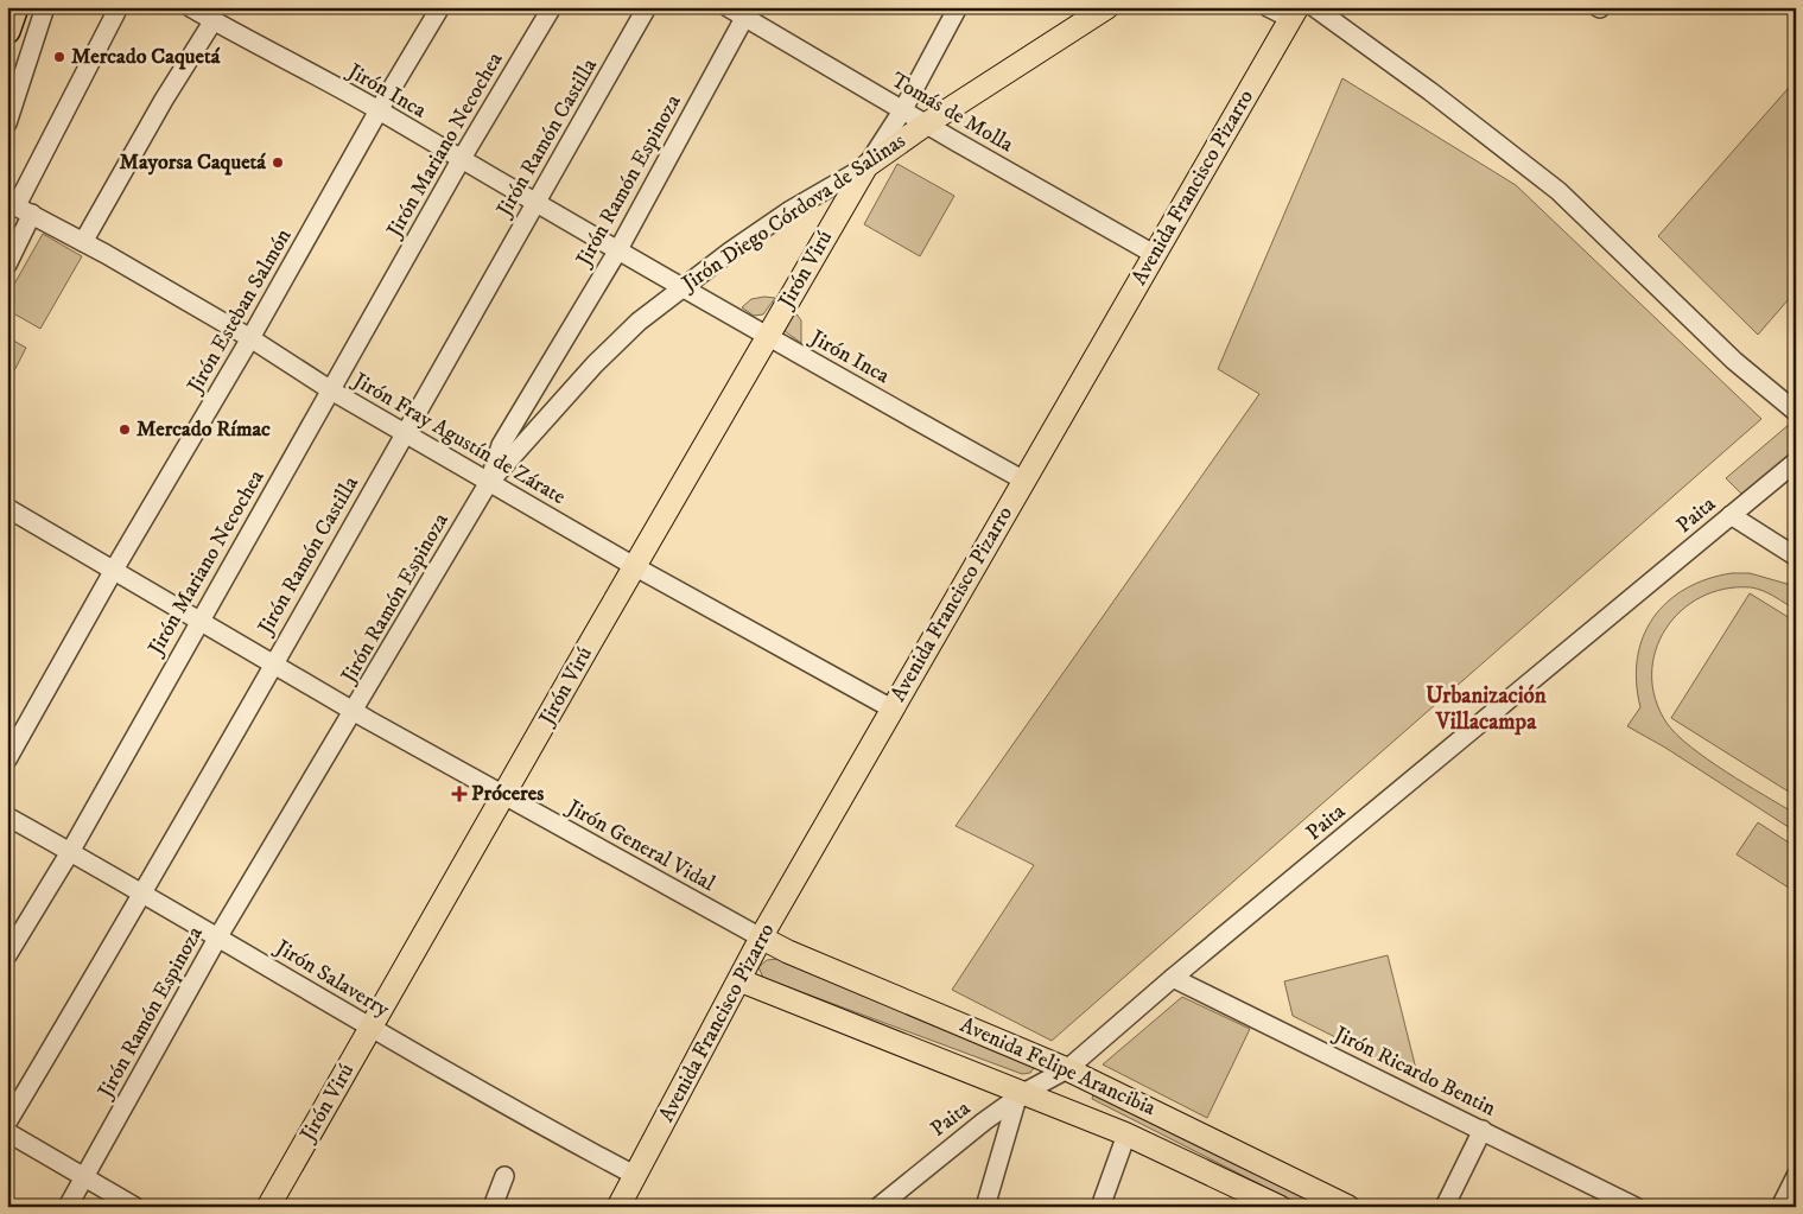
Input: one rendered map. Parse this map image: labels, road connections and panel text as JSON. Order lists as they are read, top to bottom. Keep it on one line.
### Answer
{"streets":{"main road":["Avenida Francisco Pizarro","Jirón Diego Córdova de Salinas","Jirón Virú","Avenida Felipe Arancibia"],"street":["Jirón Inca","Tomás de Molla","Jirón Ramón Castilla","Jirón Mariano Necochea","Jirón Ramón Espinoza","Jirón Esteban Salmón","Jirón Fray Agustín de Zárate","Paita","Jirón General Vidal","Jirón Salaverry","Jirón Ricardo Bentin"]},"crossings":[["Jirón Inca","Jirón Ramón Castilla"],["Jirón Inca","Jirón Mariano Necochea"],["Jirón Inca","Jirón Ramón Espinoza"],["Jirón Inca","Avenida Francisco Pizarro"],["Jirón Inca","Jirón Diego Córdova de Salinas"],["Jirón Inca","Jirón Virú"],["Jirón Inca","Jirón Esteban Salmón"],["Tomás de Molla","Jirón Ramón Espinoza"],["Tomás de Molla","Avenida Francisco Pizarro"],["Tomás de Molla","Jirón Diego Córdova de Salinas"],["Jirón Ramón Castilla","Jirón Fray Agustín de Zárate"],["Jirón Ramón Castilla","Jirón General Vidal"],["Jirón Ramón Castilla","Jirón Salaverry"],["Jirón Mariano Necochea","Jirón Fray Agustín de Zárate"],["Jirón Mariano Necochea","Jirón General Vidal"],["Jirón Mariano Necochea","Jirón Salaverry"],["Jirón Ramón Espinoza","Jirón Diego Córdova de Salinas"],["Jirón Ramón Espinoza","Jirón Fray Agustín de Zárate"],["Jirón Ramón Espinoza","Jirón General Vidal"],["Jirón Ramón Espinoza","Jirón Salaverry"],["Avenida Francisco Pizarro","Jirón Fray Agustín de Zárate"],["Avenida Francisco Pizarro","Jirón General Vidal"],["Avenida Francisco Pizarro","Jirón Salaverry"],["Avenida Francisco Pizarro","Avenida Felipe Arancibia"],["Jirón Diego Córdova de Salinas","Jirón Virú"],["Jirón Diego Córdova de Salinas","Jirón Fray Agustín de Zárate"],["Jirón Virú","Jirón Fray Agustín de Zárate"],["Jirón Virú","Jirón General Vidal"],["Jirón Virú","Jirón Salaverry"],["Jirón Esteban Salmón","Jirón Fray Agustín de Zárate"],["Jirón Esteban Salmón","Jirón General Vidal"],["Paita","Avenida Felipe Arancibia"],["Paita","Jirón Ricardo Bentin"],["Jirón General Vidal","Avenida Felipe Arancibia"]],"districts":["Urbanización Villacampa"],"places":{"other":["Mercado Caquetá","Mayorsa Caquetá","Mercado Rímac"],"health":["Próceres"]}}
